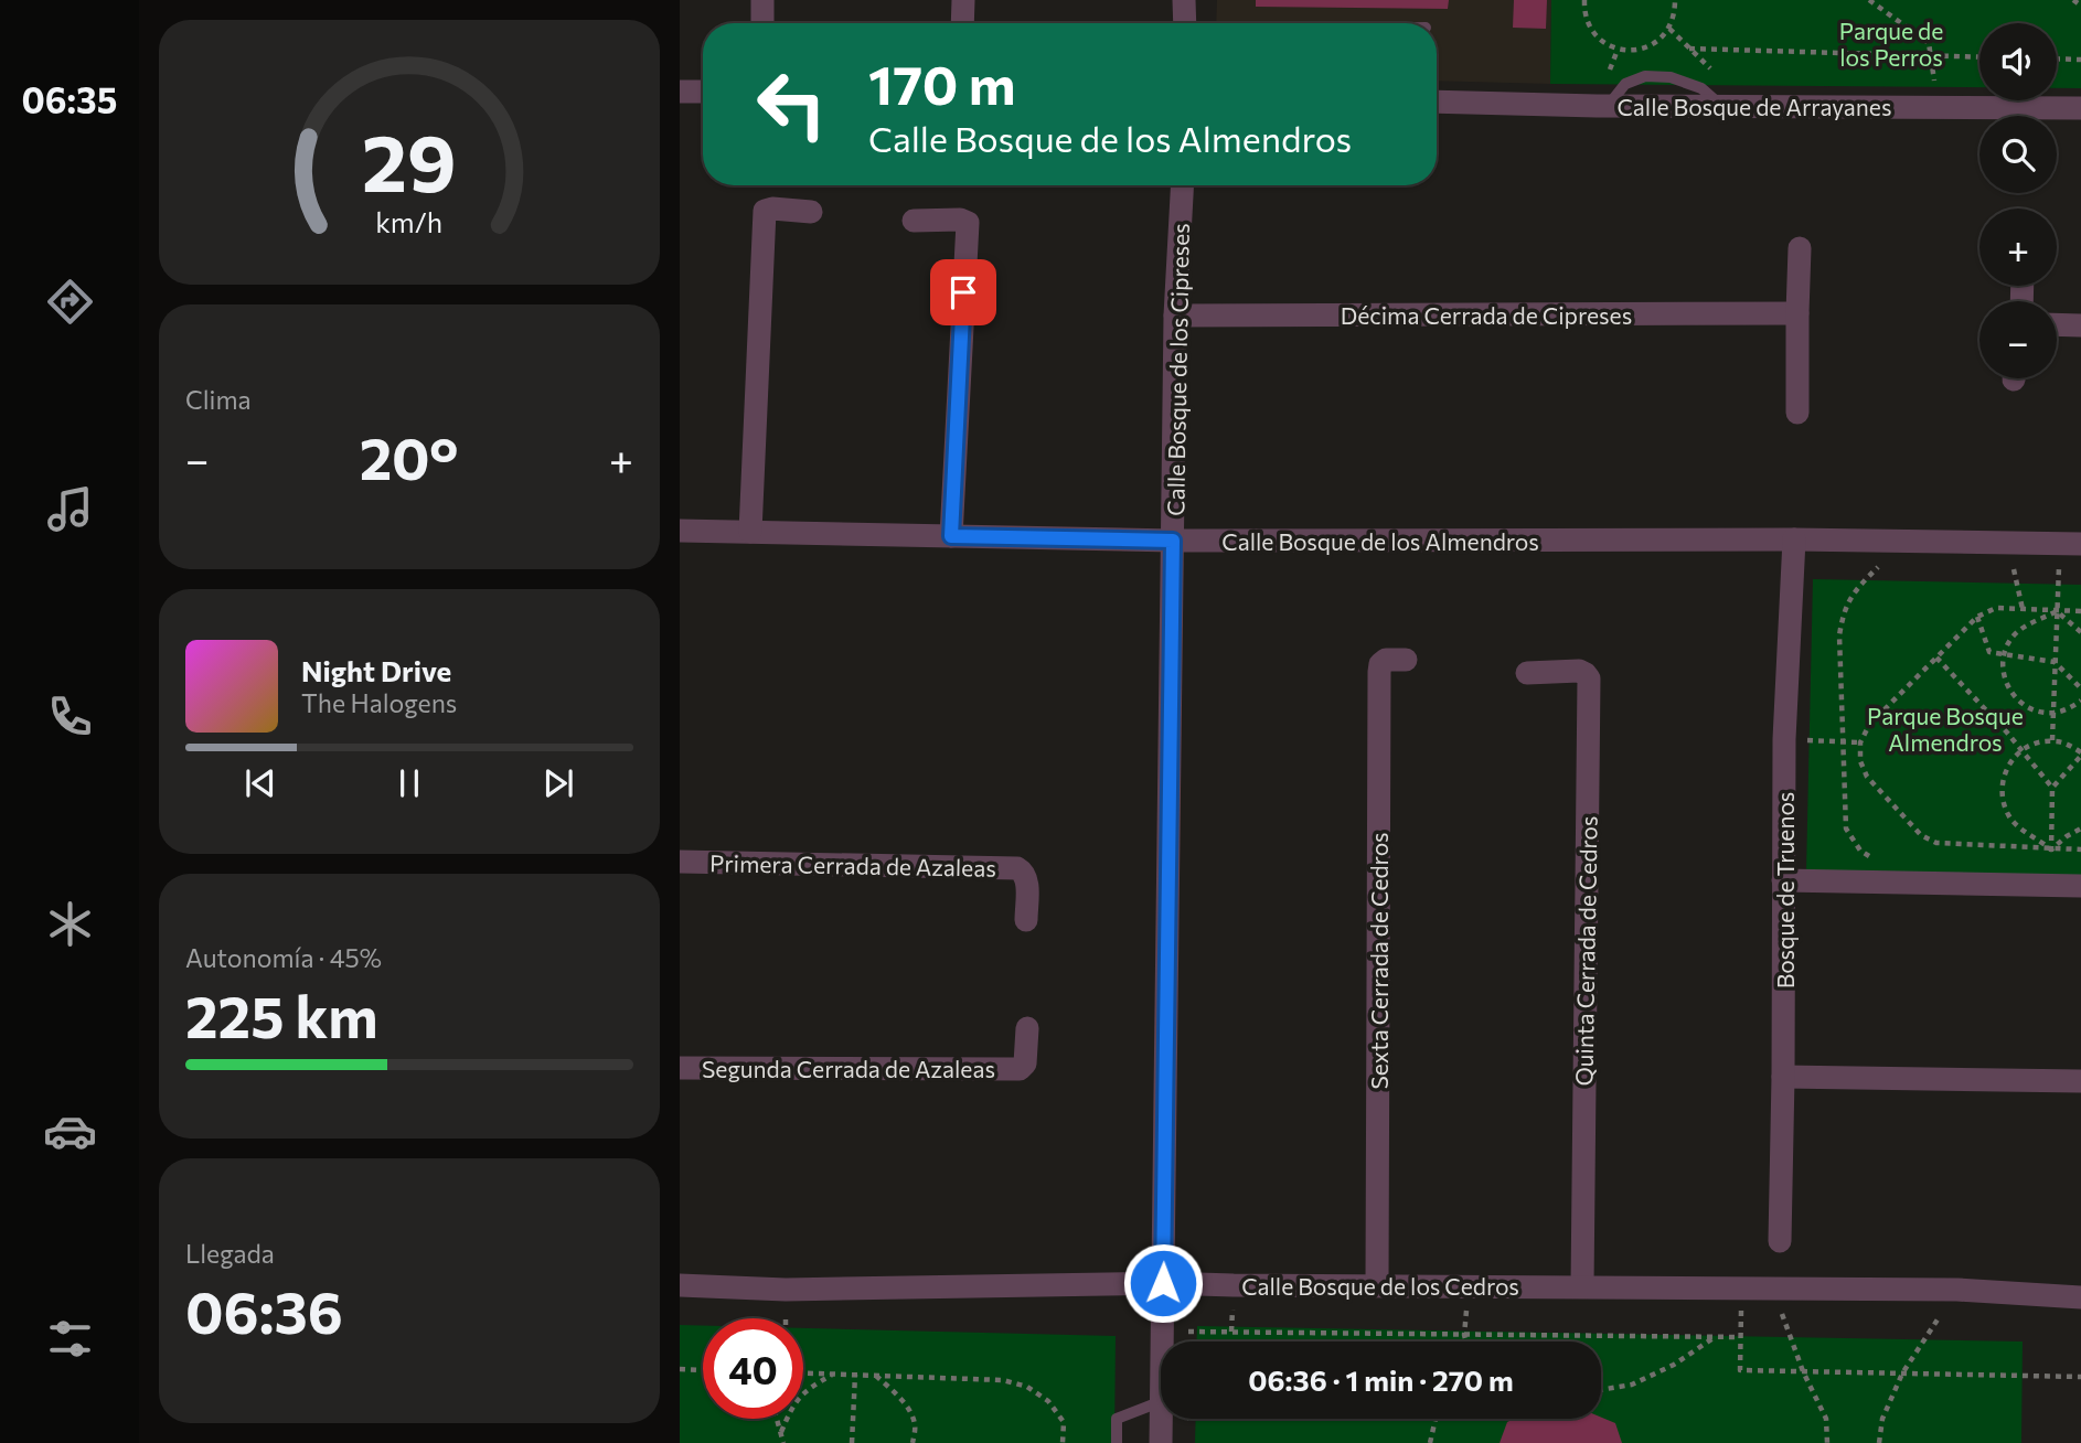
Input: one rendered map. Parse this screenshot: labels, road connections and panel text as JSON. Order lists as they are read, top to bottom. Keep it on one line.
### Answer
{"streets":{"street":["Calle Bosque de Arrayanes","Décima Cerrada de Cipreses","Calle Bosque de los Cipreses","Calle Bosque de los Almendros","Primera Cerrada de Azaleas","Bosque de Truenos","Quinta Cerrada de Cedros","Sexta Cerrada de Cedros","Segunda Cerrada de Azaleas","Calle Bosque de los Cedros"]},"crossings":[["Décima Cerrada de Cipreses","Calle Bosque de los Cipreses"],["Calle Bosque de los Cipreses","Calle Bosque de los Almendros"],["Calle Bosque de los Cipreses","Calle Bosque de los Cedros"],["Calle Bosque de los Almendros","Bosque de Truenos"],["Quinta Cerrada de Cedros","Calle Bosque de los Cedros"],["Sexta Cerrada de Cedros","Calle Bosque de los Cedros"]],"parks":["Parque de los Perros","Parque Bosque Almendros"],"page":{"tabs":"06:35","map_buttons":["+","−"],"turn":["170 m","Calle Bosque de los Almendros"],"tile":["Clima",["Autonomía · 45%","225 km"],["Llegada","06:36"]],"heat":["−","20°","+"],"song":["Night Drive","The Halogens"],"limit":"40","trip":"06:36 · 1 min · 270 m","gauge":["29","km/h"]}}
